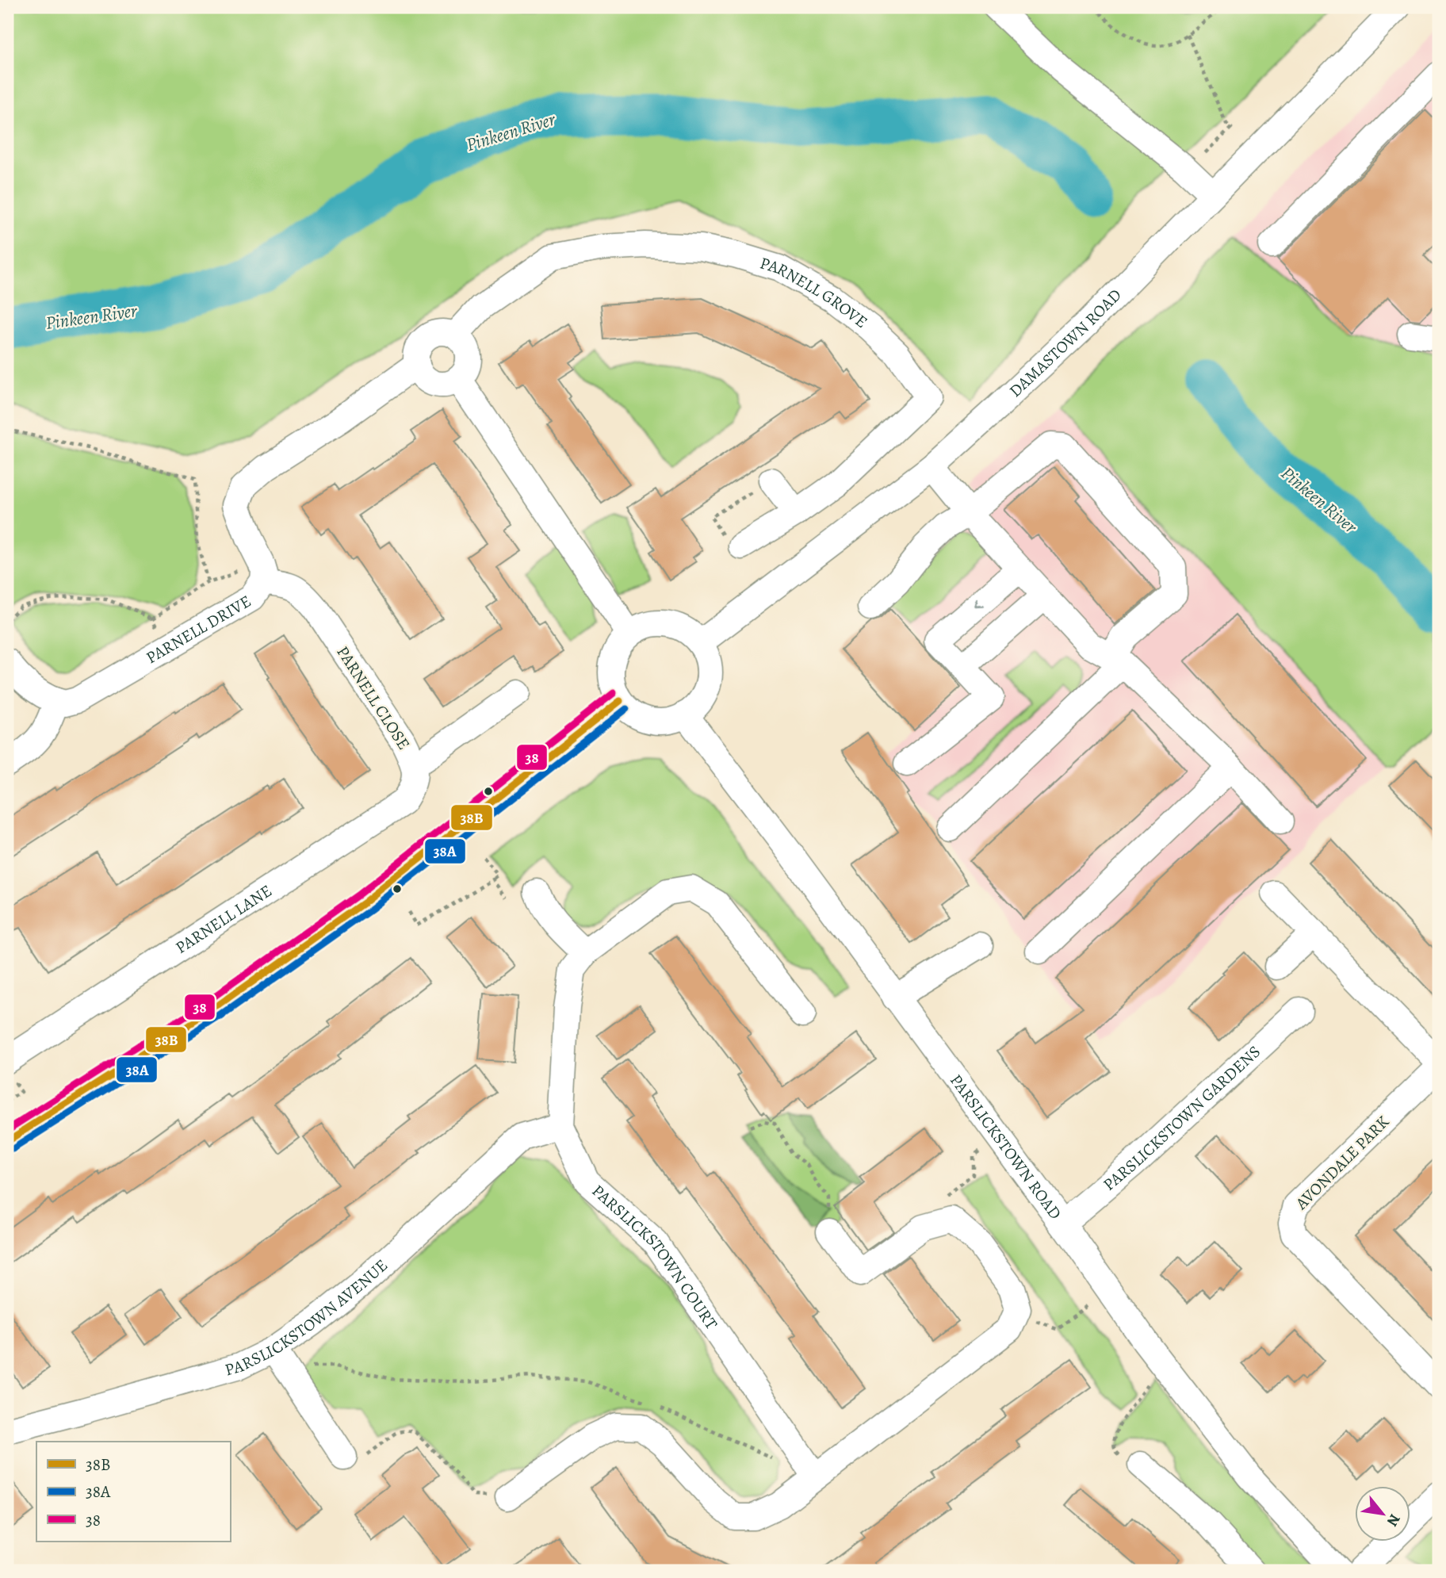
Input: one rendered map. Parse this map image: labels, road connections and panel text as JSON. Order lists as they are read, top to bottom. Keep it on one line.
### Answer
{"streets":{"street":["PARNELL GROVE","DAMASTOWN ROAD","PARNELL DRIVE","PARNELL CLOSE","PARNELL LANE","PARSLICKSTOWN GARDENS","PARSLICKSTOWN ROAD","AVONDALE PARK","PARSLICKSTOWN COURT","PARSLICKSTOWN AVENUE"]},"crossings":[["DAMASTOWN ROAD","PARSLICKSTOWN ROAD"],["PARNELL DRIVE","PARNELL CLOSE"],["PARNELL CLOSE","PARNELL LANE"],["PARSLICKSTOWN GARDENS","PARSLICKSTOWN ROAD"],["PARSLICKSTOWN COURT","PARSLICKSTOWN AVENUE"]],"water":["Pinkeen River"],"lines":["transit line 38","transit line 38B","transit line 38A"],"legend":["38B","38A","38"],"north":"bottom right"}
